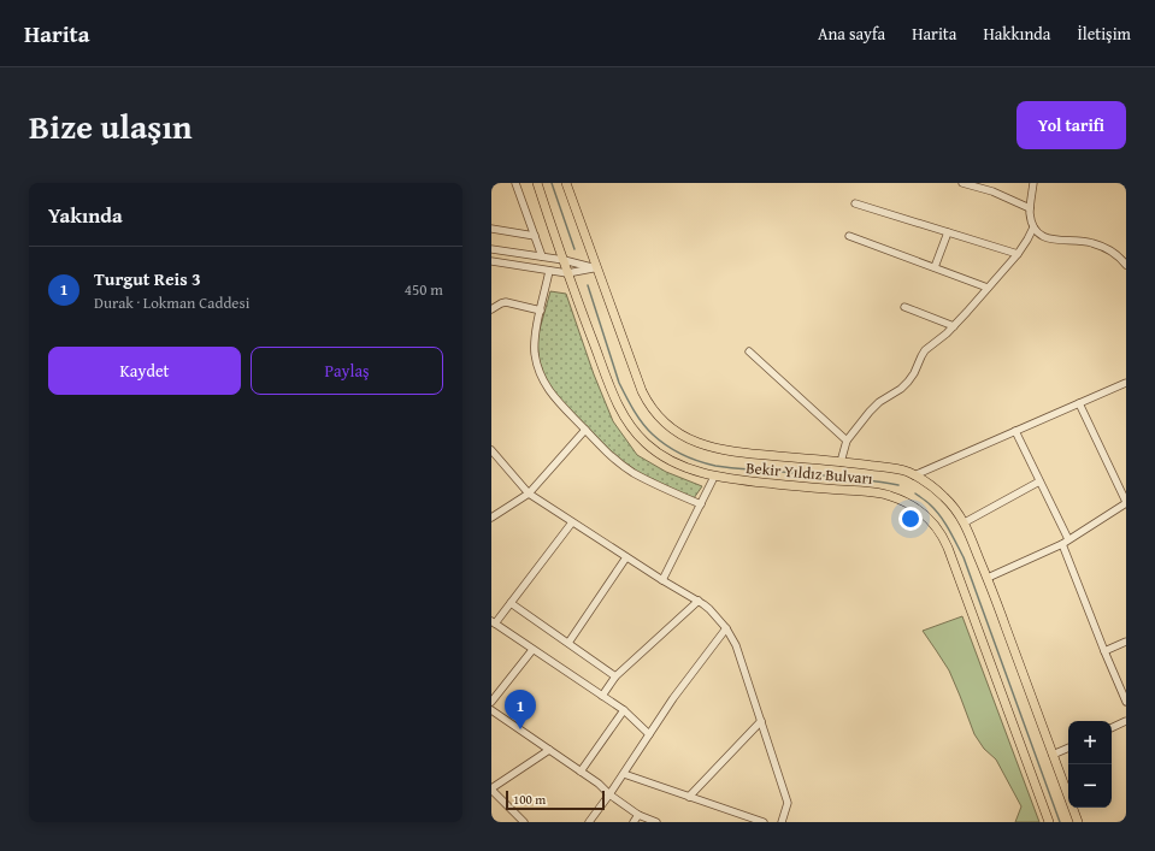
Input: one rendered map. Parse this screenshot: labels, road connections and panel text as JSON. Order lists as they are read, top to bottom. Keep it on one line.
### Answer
{"streets":{"main road":["Bekir Yıldız Bulvarı"]},"scale_bar":"100 m","page":{"header":"Harita","nav":["Ana sayfa","Harita","Hakkında","İletişim"],"title":"Bize ulaşın","buttons":["Yol tarifi",["Kaydet","Paylaş"]],"heading":"Yakında","list":[{"mark":"1","name":"Turgut Reis 3","note":"Durak · Lokman Caddesi","value":"450 m"}],"pins":"1","map_buttons":["+","−"],"scale":"100 m"}}
